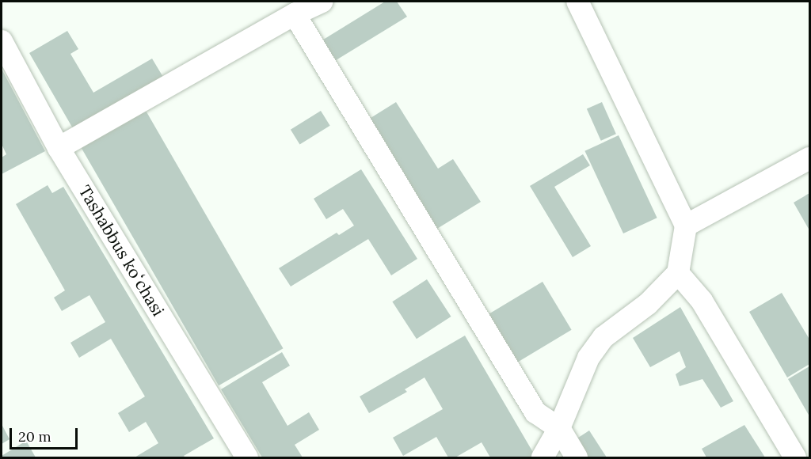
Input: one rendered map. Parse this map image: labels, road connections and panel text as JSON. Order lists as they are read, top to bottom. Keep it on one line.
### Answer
{"streets":{"street":["Tashabbus koʻchasi"]},"scale_bar":"20 m"}
